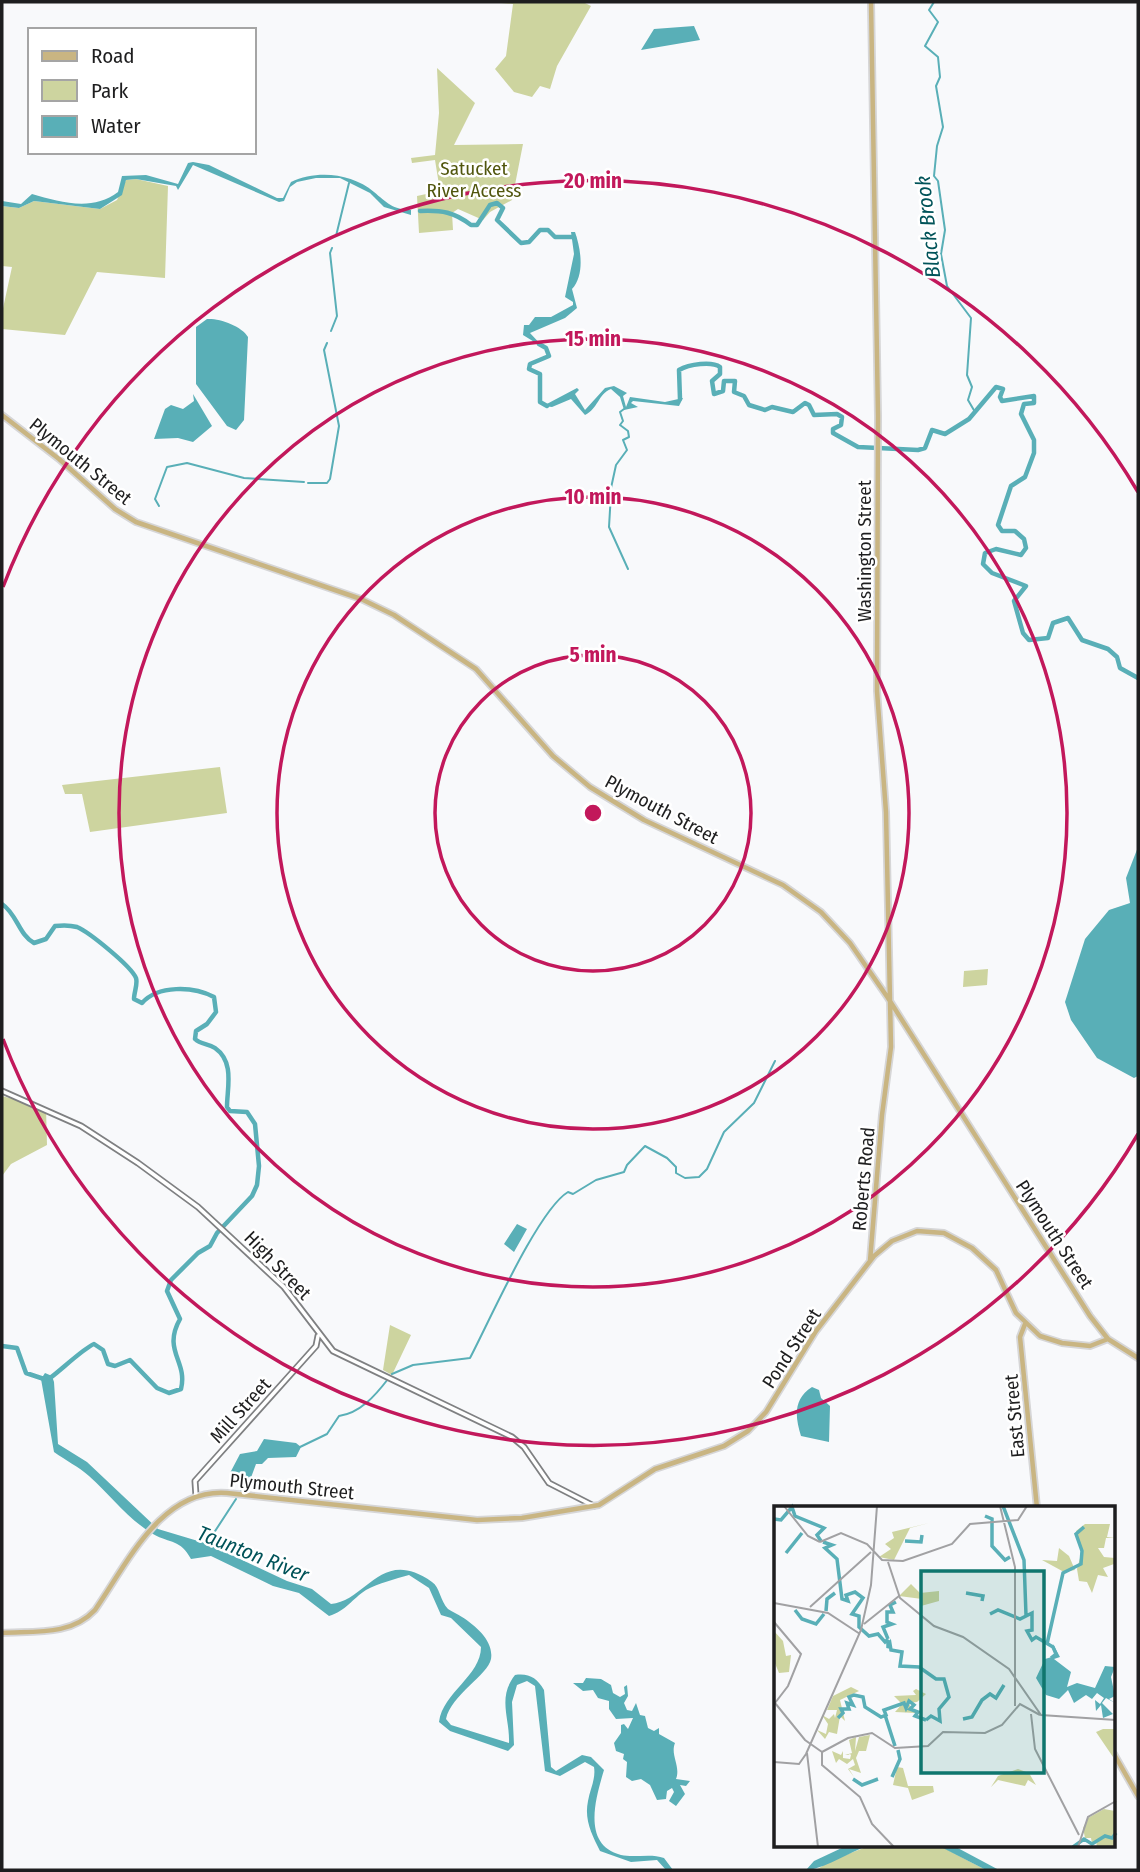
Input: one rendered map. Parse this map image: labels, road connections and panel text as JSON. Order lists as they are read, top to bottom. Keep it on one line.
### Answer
{"streets":{"main road":["Plymouth Street","Washington Street","Roberts Road","Pond Street","East Street"],"street":["High Street","Mill Street"]},"crossings":[["Plymouth Street","Washington Street"],["Plymouth Street","High Street"],["Plymouth Street","Pond Street"],["Plymouth Street","Mill Street"],["Washington Street","Roberts Road"],["Roberts Road","Pond Street"],["High Street","Pond Street"],["Pond Street","East Street"]],"water":["Black Brook","Taunton River"],"parks":["Satucket River Access"],"legend":["Road","Park","Water"],"rings":["20 min","15 min","10 min","5 min"]}
